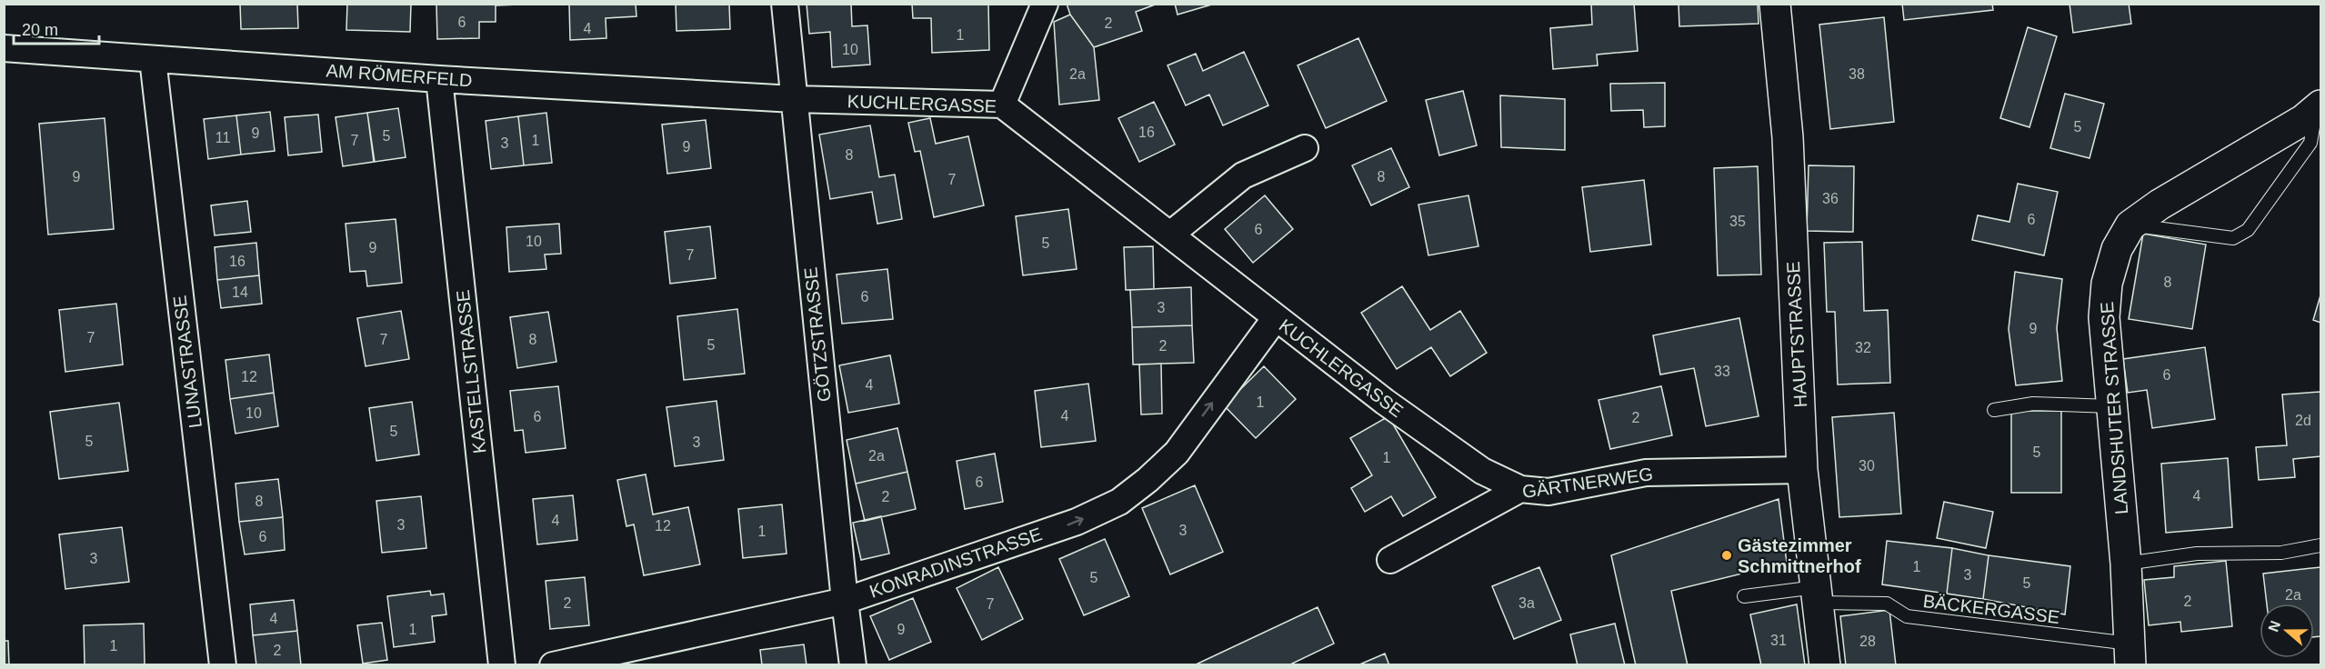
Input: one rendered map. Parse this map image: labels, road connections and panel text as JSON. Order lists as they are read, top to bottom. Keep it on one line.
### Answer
{"streets":{"street":["AM RÖMERFELD","KUCHLERGASSE","GÖTZSTRASSE","HAUPTSTRASSE","LUNASTRASSE","KASTELLSTRASSE","LANDSHUTER STRASSE","GÄRTNERWEG","KONRADINSTRASSE"],"lane":["BÄCKERGASSE"]},"crossings":[["AM RÖMERFELD","KUCHLERGASSE"],["AM RÖMERFELD","GÖTZSTRASSE"],["AM RÖMERFELD","LUNASTRASSE"],["AM RÖMERFELD","KASTELLSTRASSE"],["KUCHLERGASSE","GÖTZSTRASSE"],["KUCHLERGASSE","GÄRTNERWEG"],["KUCHLERGASSE","KONRADINSTRASSE"],["GÖTZSTRASSE","KONRADINSTRASSE"],["HAUPTSTRASSE","GÄRTNERWEG"],["HAUPTSTRASSE","BÄCKERGASSE"],["LANDSHUTER STRASSE","BÄCKERGASSE"]],"one_way":["KONRADINSTRASSE"],"places":["Gästezimmer Schmittnerhof"],"house_numbers":["6","2","4","1","10","2a","38","5","16","9","5","11","7","1","3","9","8","9","8","7","36","6","35","6","10","5","9","7","16","8","14","6","3","9","7","7","8","5","2","32","33","6","12","4","1","10","4","6","2","2d","5","5","3","5","2a","1","30","6","4","2","8","4","3","12","3","1","6","3","1","3","5","5","2a","2","2","3a","7","4","1","9","31","28","1","2"],"scale_bar":"20 m","north":"left"}
